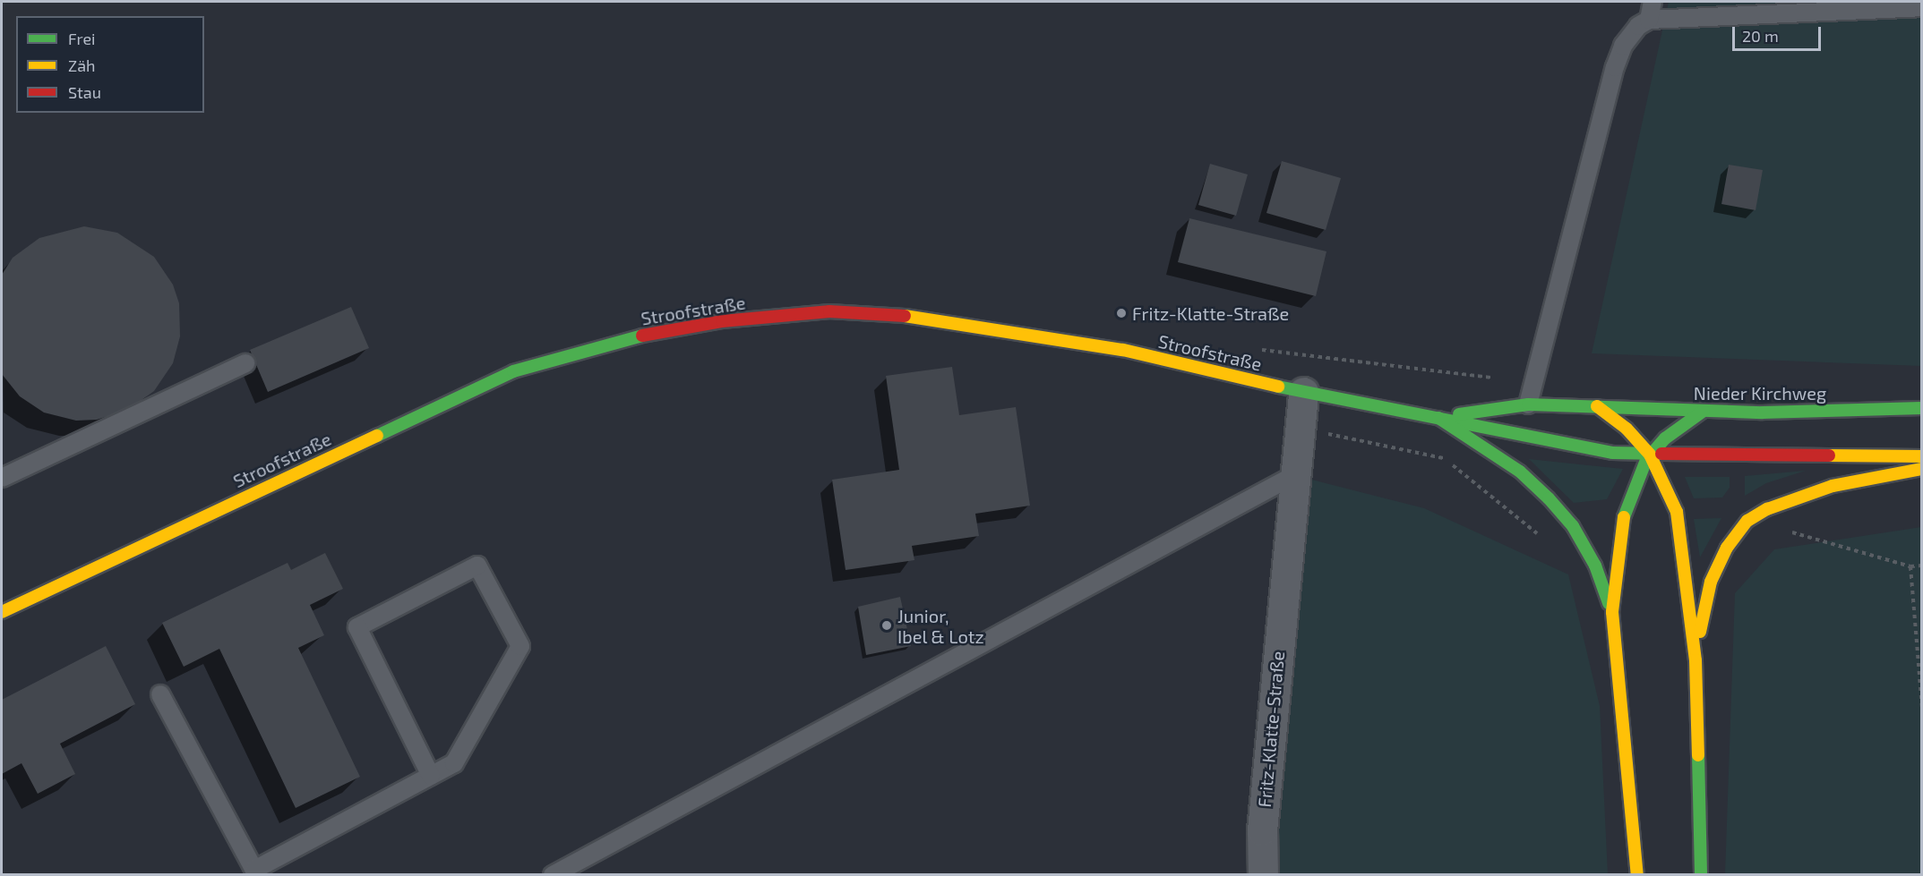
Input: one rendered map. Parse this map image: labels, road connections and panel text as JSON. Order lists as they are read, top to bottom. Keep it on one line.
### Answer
{"streets":{"main road":["Stroofstraße","Nieder Kirchweg"],"street":["Fritz-Klatte-Straße"]},"crossings":[["Stroofstraße","Nieder Kirchweg"],["Stroofstraße","Fritz-Klatte-Straße"]],"places":["Fritz-Klatte-Straße","Junior, Ibel & Lotz"],"legend":["Frei","Zäh","Stau"],"scale_bar":"20 m"}
